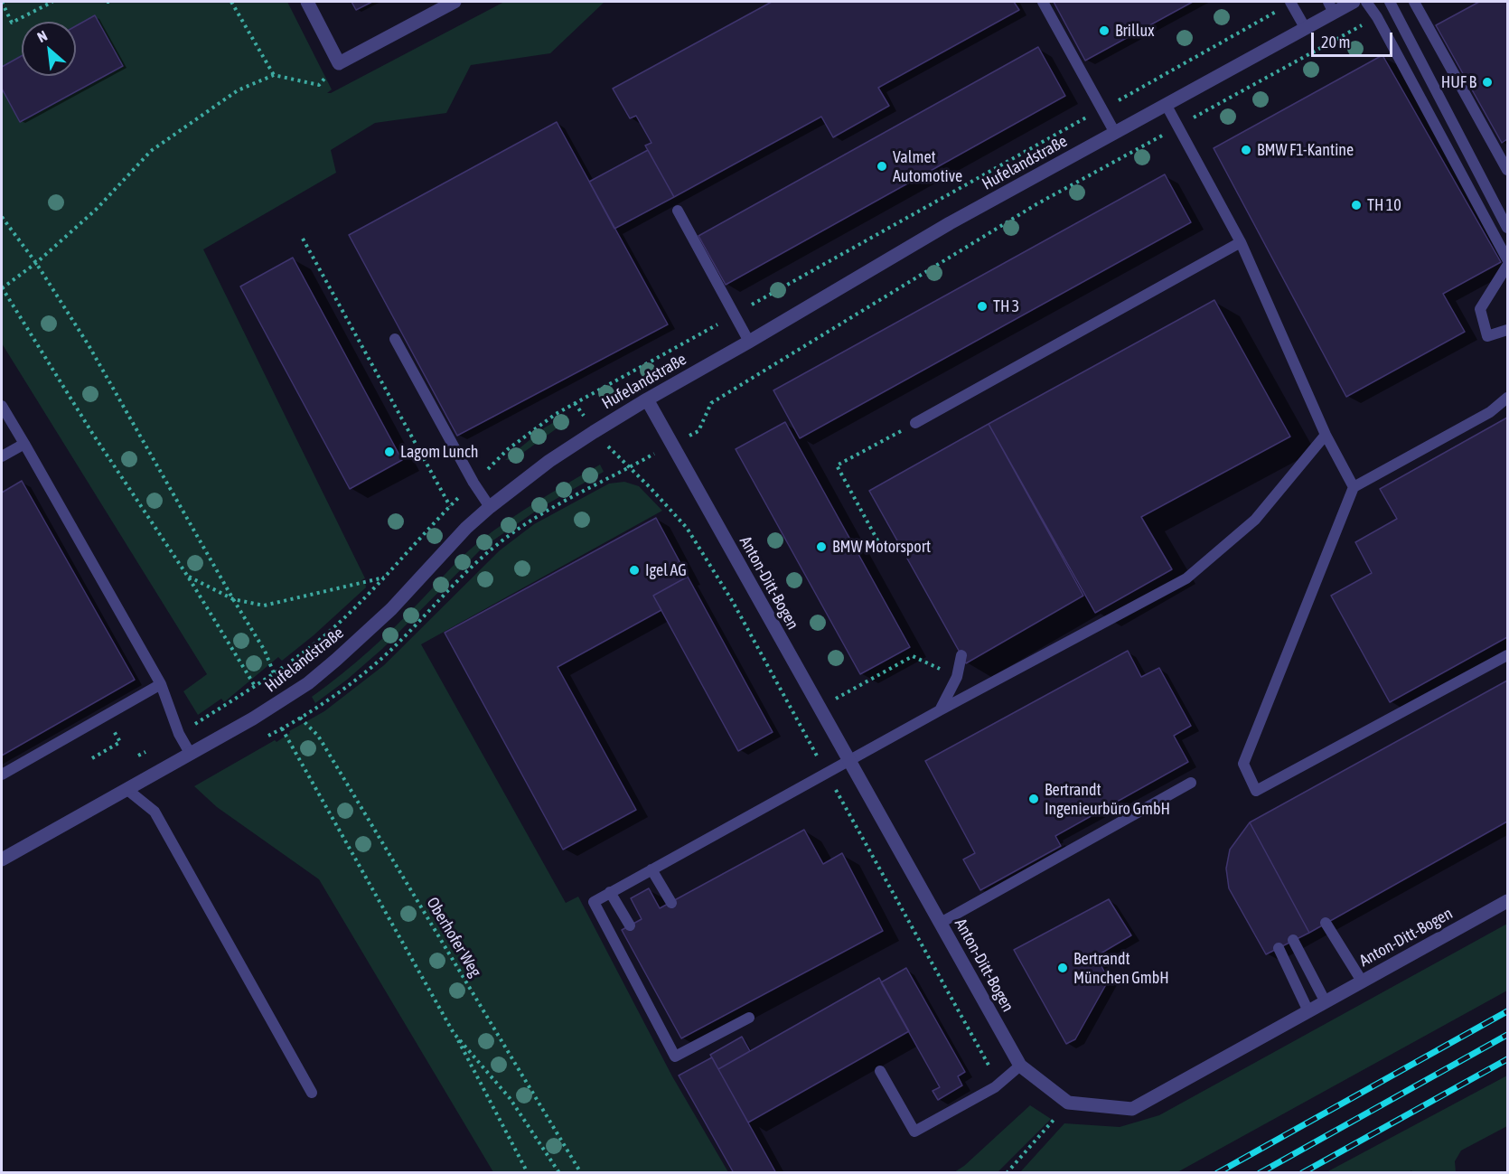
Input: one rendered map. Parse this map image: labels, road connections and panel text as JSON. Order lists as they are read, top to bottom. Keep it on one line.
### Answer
{"streets":{"street":["Hufelandstraße","Anton-Ditt-Bogen"],"path":["Oberhofer Weg"]},"crossings":[["Hufelandstraße","Anton-Ditt-Bogen"]],"places":["Brillux","HUF B","BMW F1-Kantine","Valmet Automotive","TH 10","TH 3","Lagom Lunch","BMW Motorsport","Igel AG","Bertrandt Ingenieurbüro GmbH","Bertrandt München GmbH"],"scale_bar":"20 m","north":"top left"}
